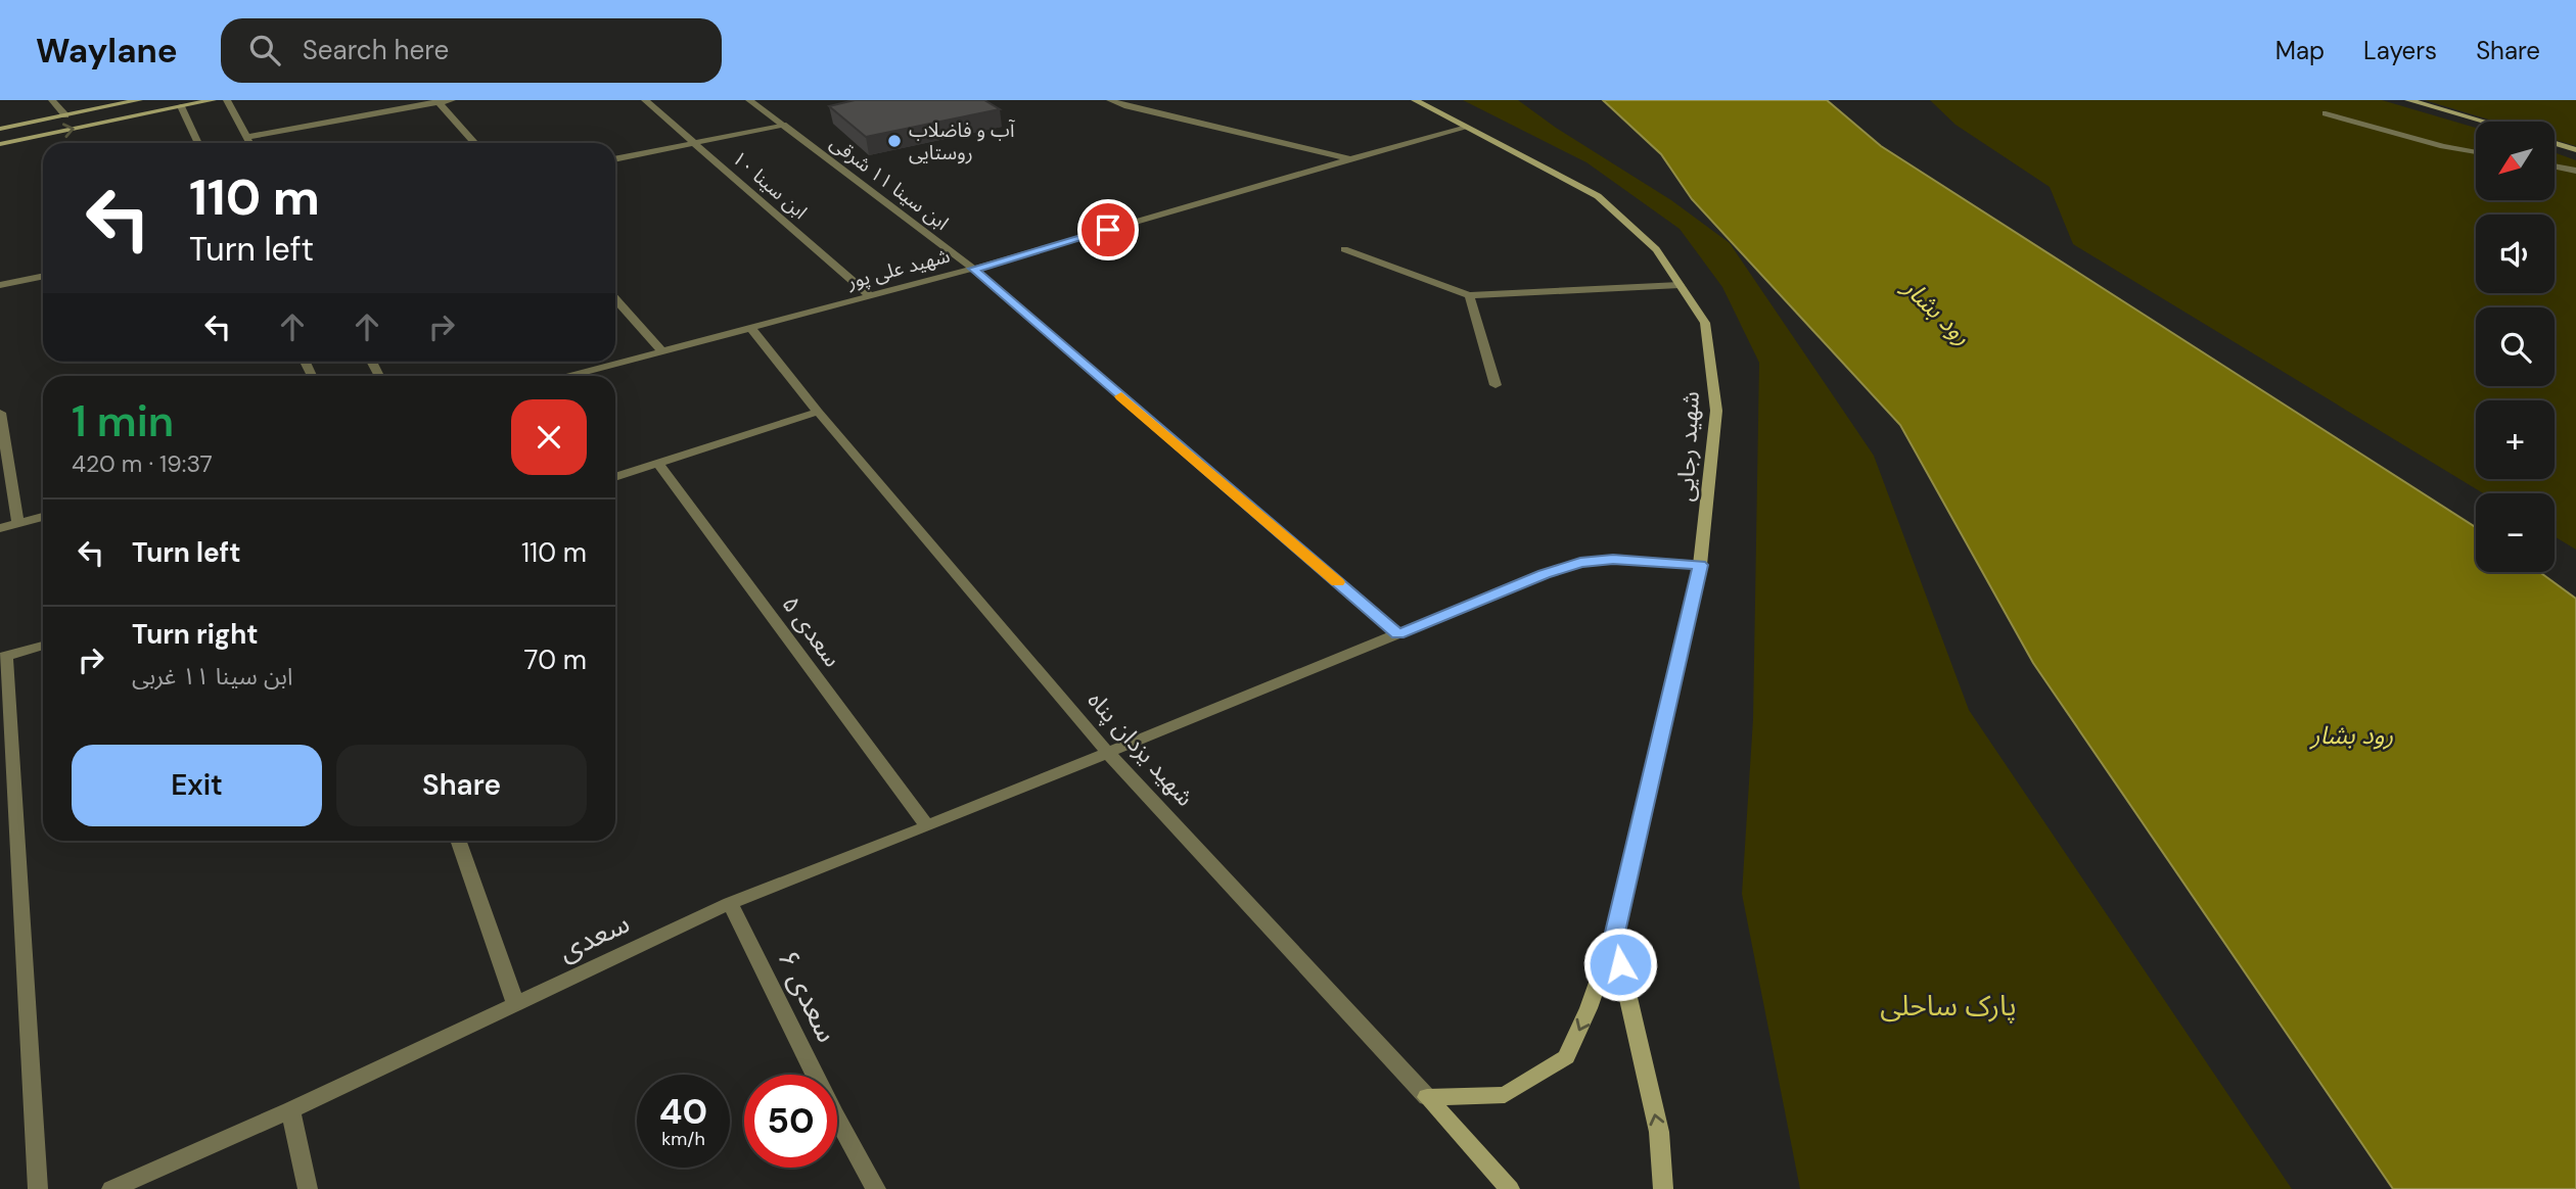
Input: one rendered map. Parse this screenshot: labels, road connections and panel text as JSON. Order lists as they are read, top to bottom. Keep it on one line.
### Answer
{"streets":{"main road":["شهید رجایی","شهید یزدان پناه"],"street":["ابن سینا ۱۱ شرقی","ابن سینا ۱۰","شهید علی پور","سعدی ۵","سعدی","سعدی ۶"]},"crossings":[["ابن سینا ۱۱ شرقی","شهید علی پور"],["ابن سینا ۱۱ شرقی","سعدی"],["ابن سینا ۱۰","شهید علی پور"],["شهید علی پور","شهید رجایی"],["شهید علی پور","شهید یزدان پناه"],["شهید رجایی","شهید یزدان پناه"],["شهید رجایی","سعدی"],["سعدی ۵","سعدی"],["شهید یزدان پناه","سعدی"],["سعدی","سعدی ۶"]],"water":["رود بشار"],"parks":["پارک ساحلی"],"places":["آب و فاضلاب روستایی"],"north":"bottom left","page":{"header":"Waylane","search":"Search here","nav":["Map","Layers","Share"],"map_buttons":["+","−"],"turn":["110 m","Turn left"],"heading":["1 min","420 m · 19:37"],"list":[{"name":"Turn left","value":"110 m"},{"name":"Turn right","note":"ابن سینا ۱۱ غربی","value":"70 m"}],"buttons":["Exit","Share"],"speed":"40 km/h","limit":"50"}}
